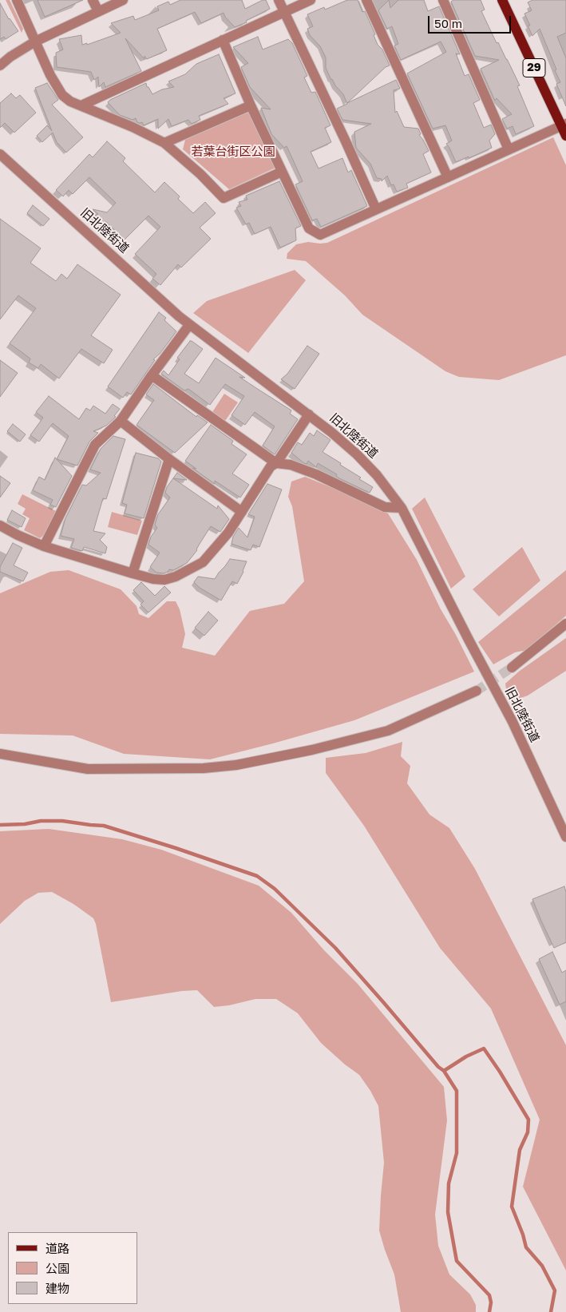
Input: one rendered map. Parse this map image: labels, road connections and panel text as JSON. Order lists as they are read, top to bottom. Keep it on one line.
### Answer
{"streets":{"main road":["29"],"street":["旧北陸街道"]},"parks":["若葉台街区公園"],"legend":["道路","公園","建物"],"scale_bar":"50 m"}
